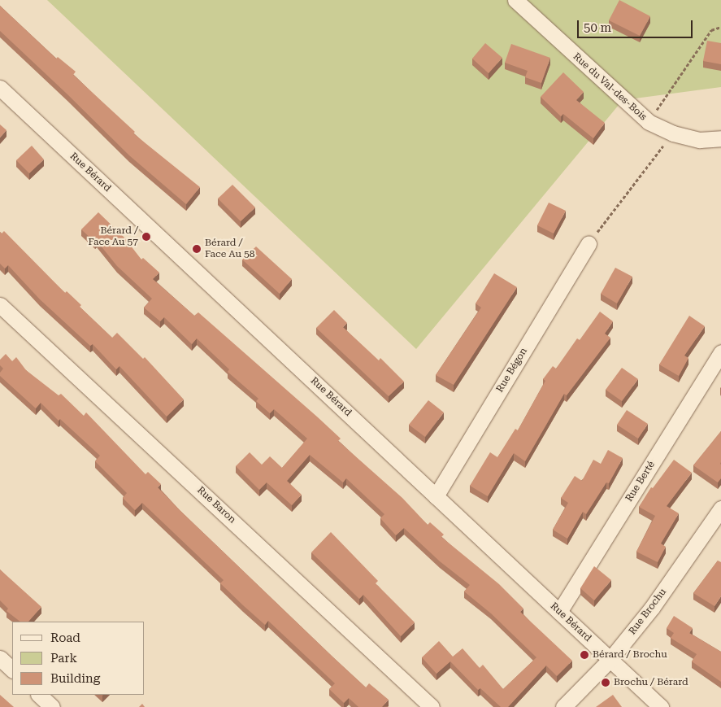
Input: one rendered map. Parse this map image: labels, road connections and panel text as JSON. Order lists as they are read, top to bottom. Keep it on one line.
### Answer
{"streets":{"street":["Rue du Val-des-Bois","Rue Bérard","Rue Bégon","Rue Berté","Rue Baron","Rue Brochu"]},"crossings":[["Rue Bérard","Rue Bégon"],["Rue Bérard","Rue Berté"],["Rue Bérard","Rue Brochu"]],"places":["Bérard / Face Au 57","Bérard / Face Au 58","Bérard / Brochu","Brochu / Bérard"],"legend":["Road","Park","Building"],"scale_bar":"50 m"}
